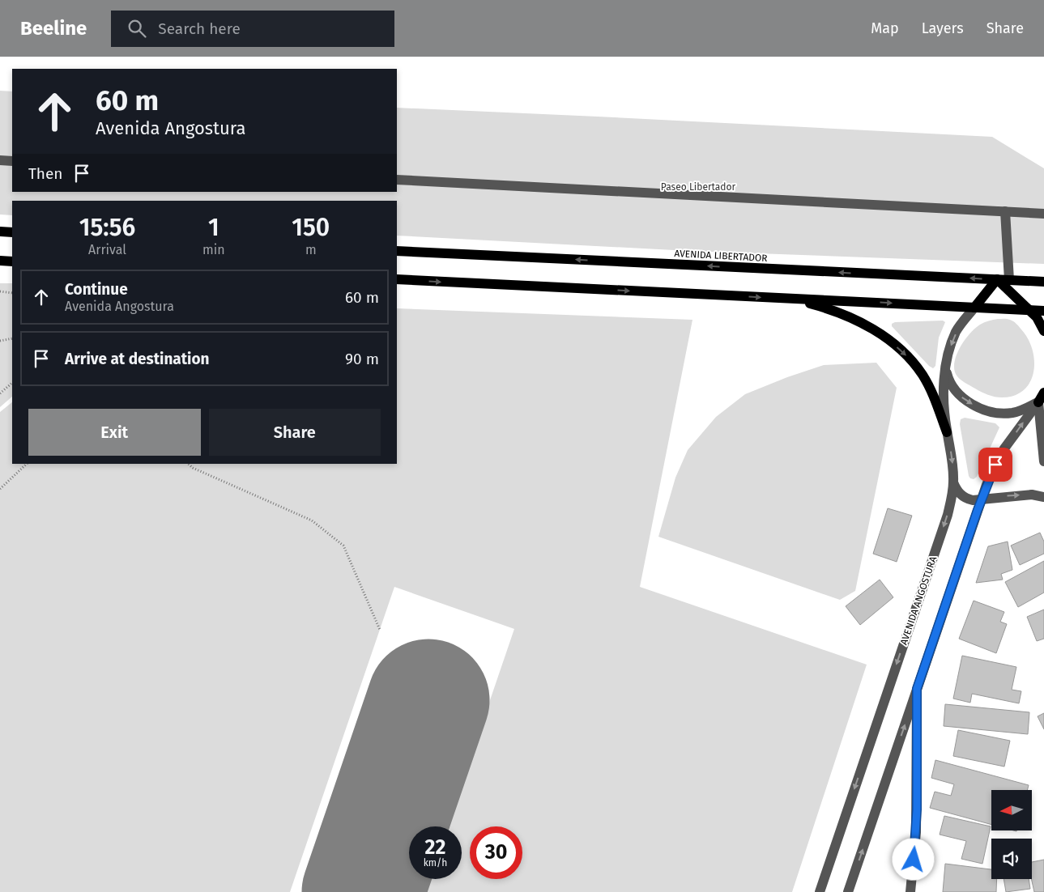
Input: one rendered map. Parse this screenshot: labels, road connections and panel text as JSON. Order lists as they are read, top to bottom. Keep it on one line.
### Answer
{"streets":{"main road":["AVENIDA LIBERTADOR"],"street":["AVENIDA ANGOSTURA"]},"parks":["Paseo Libertador"],"north":"left","page":{"header":"Beeline","search":"Search here","nav":["Map","Layers","Share"],"turn":["60 m","Avenida Angostura"],"then":"Then","eta":["15:56","Arrival","1","min","150","m"],"list":[{"name":"Continue","note":"Avenida Angostura","value":"60 m"},{"name":"Arrive at destination","value":"90 m"}],"buttons":["Exit","Share"],"speed":"22 km/h","limit":"30"}}
